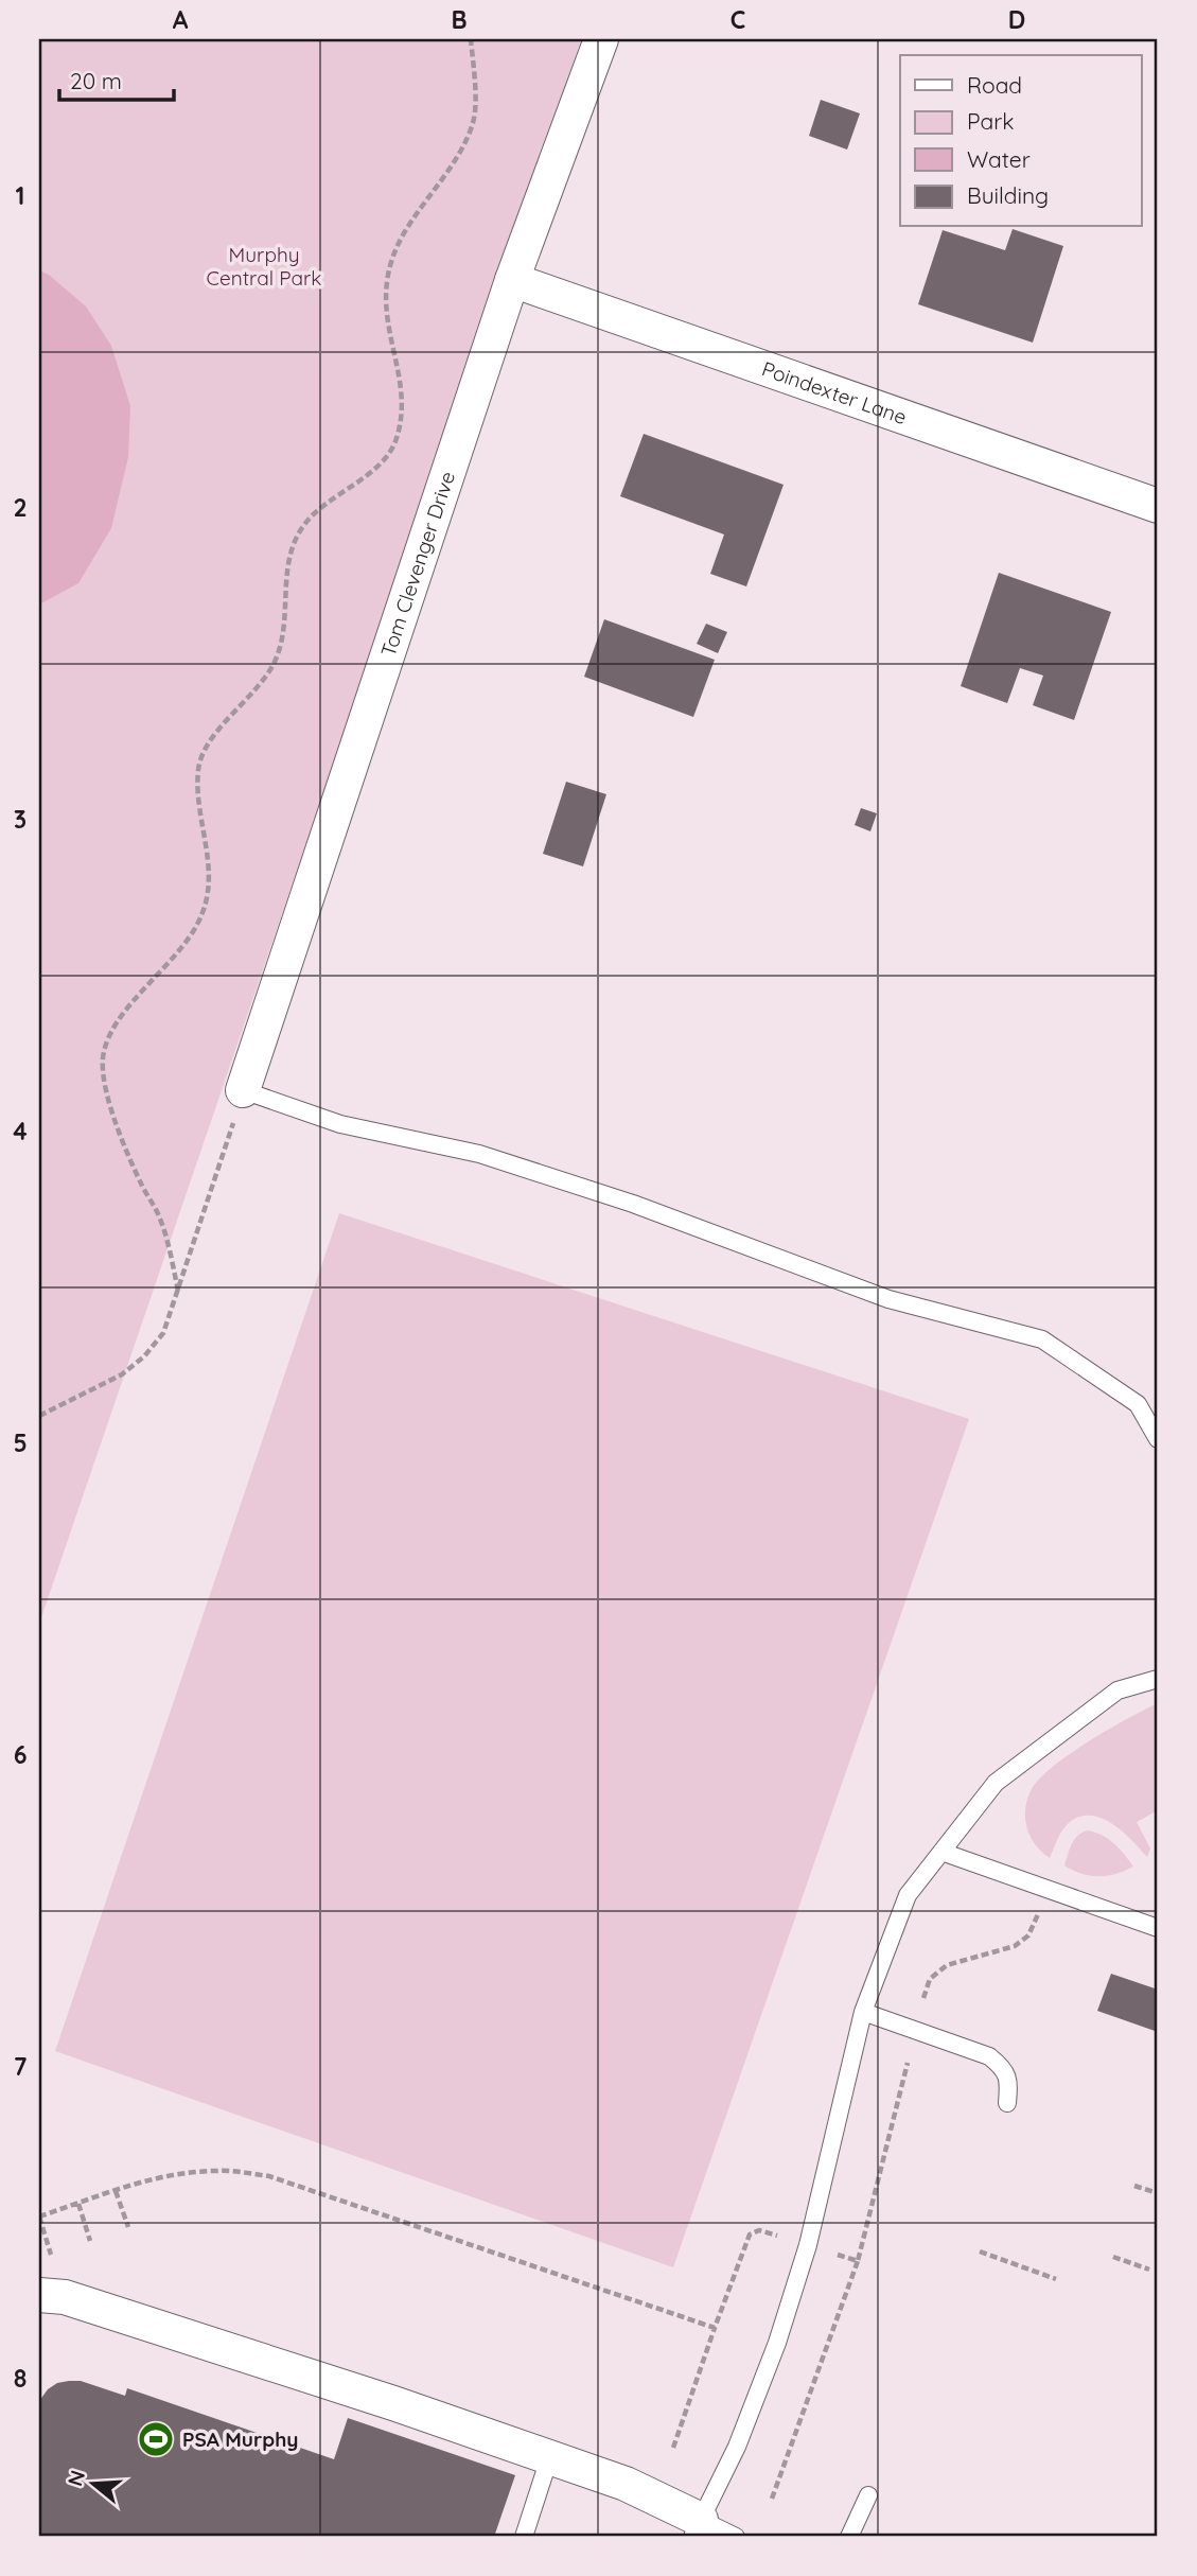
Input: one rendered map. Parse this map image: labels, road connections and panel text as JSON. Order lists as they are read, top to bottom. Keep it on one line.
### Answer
{"streets":{"street":["Poindexter Lane","Tom Clevenger Drive"]},"crossings":[["Poindexter Lane","Tom Clevenger Drive"]],"parks":["Murphy Central Park"],"places":{"sports":["PSA Murphy"]},"legend":["Road","Park","Water","Building"],"scale_bar":"20 m","north":"left","grid":{"columns":["A","B","C","D"],"rows":["1","2","3","4","5","6","7","8"]}}
